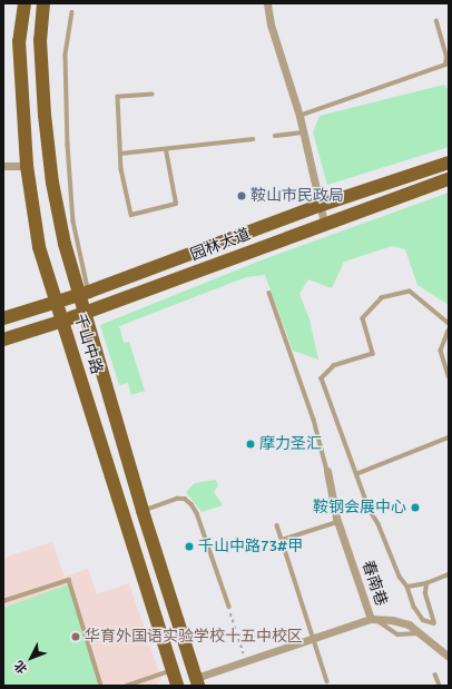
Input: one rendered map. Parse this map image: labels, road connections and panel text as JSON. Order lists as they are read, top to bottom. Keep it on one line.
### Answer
{"streets":{"main road":["园林大道","千山中路"],"street":["春南巷"]},"crossings":[["园林大道","千山中路"]],"places":["鞍山市民政局","摩力圣汇","鞍钢会展中心","千山中路73#甲","华育外国语实验学校十五中校区"],"north":"bottom left"}
